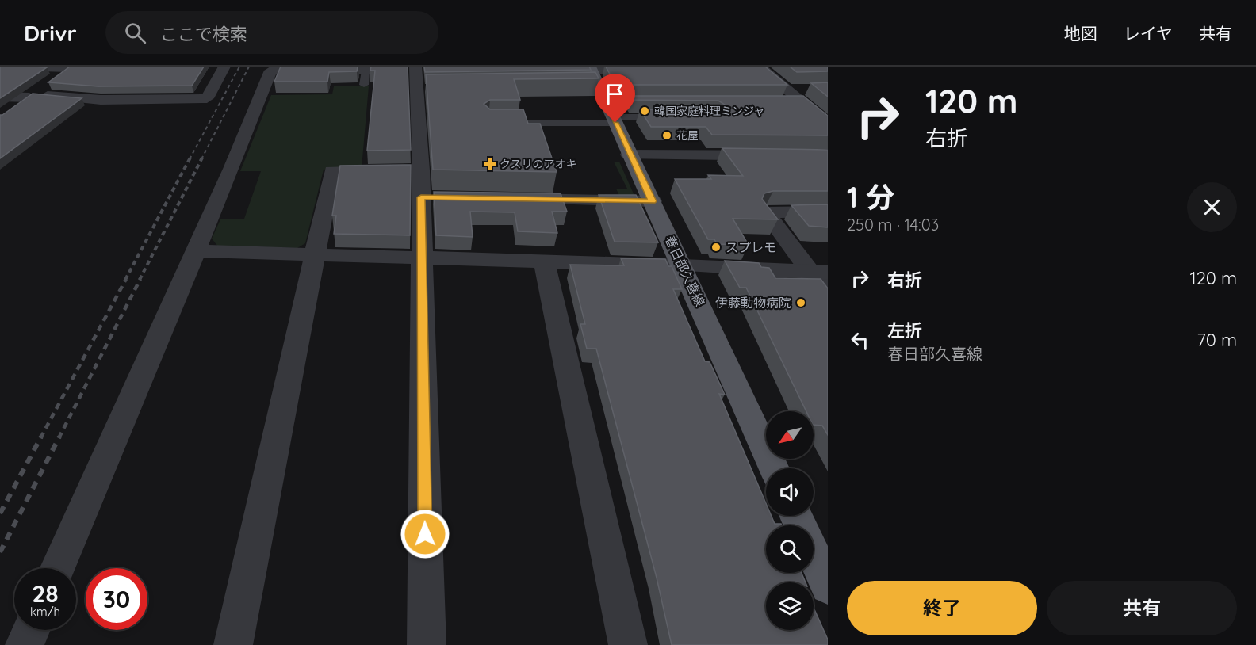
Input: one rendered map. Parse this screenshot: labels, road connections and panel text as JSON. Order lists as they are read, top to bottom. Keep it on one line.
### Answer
{"streets":{"main road":["春日部久喜線"]},"places":{"other":["韓国家庭料理ミンジャ","花屋","スプレモ","伊藤動物病院"],"health":["クスリのアオキ"]},"north":"bottom left","page":{"header":"Drivr","search":"ここで検索","nav":["地図","レイヤ","共有"],"turn":["120 m","右折"],"heading":["1 分","250 m · 14:03"],"list":[{"name":"右折","value":"120 m"},{"name":"左折","note":"春日部久喜線","value":"70 m"}],"speed":"28 km/h","limit":"30","buttons":["終了","共有"]}}
